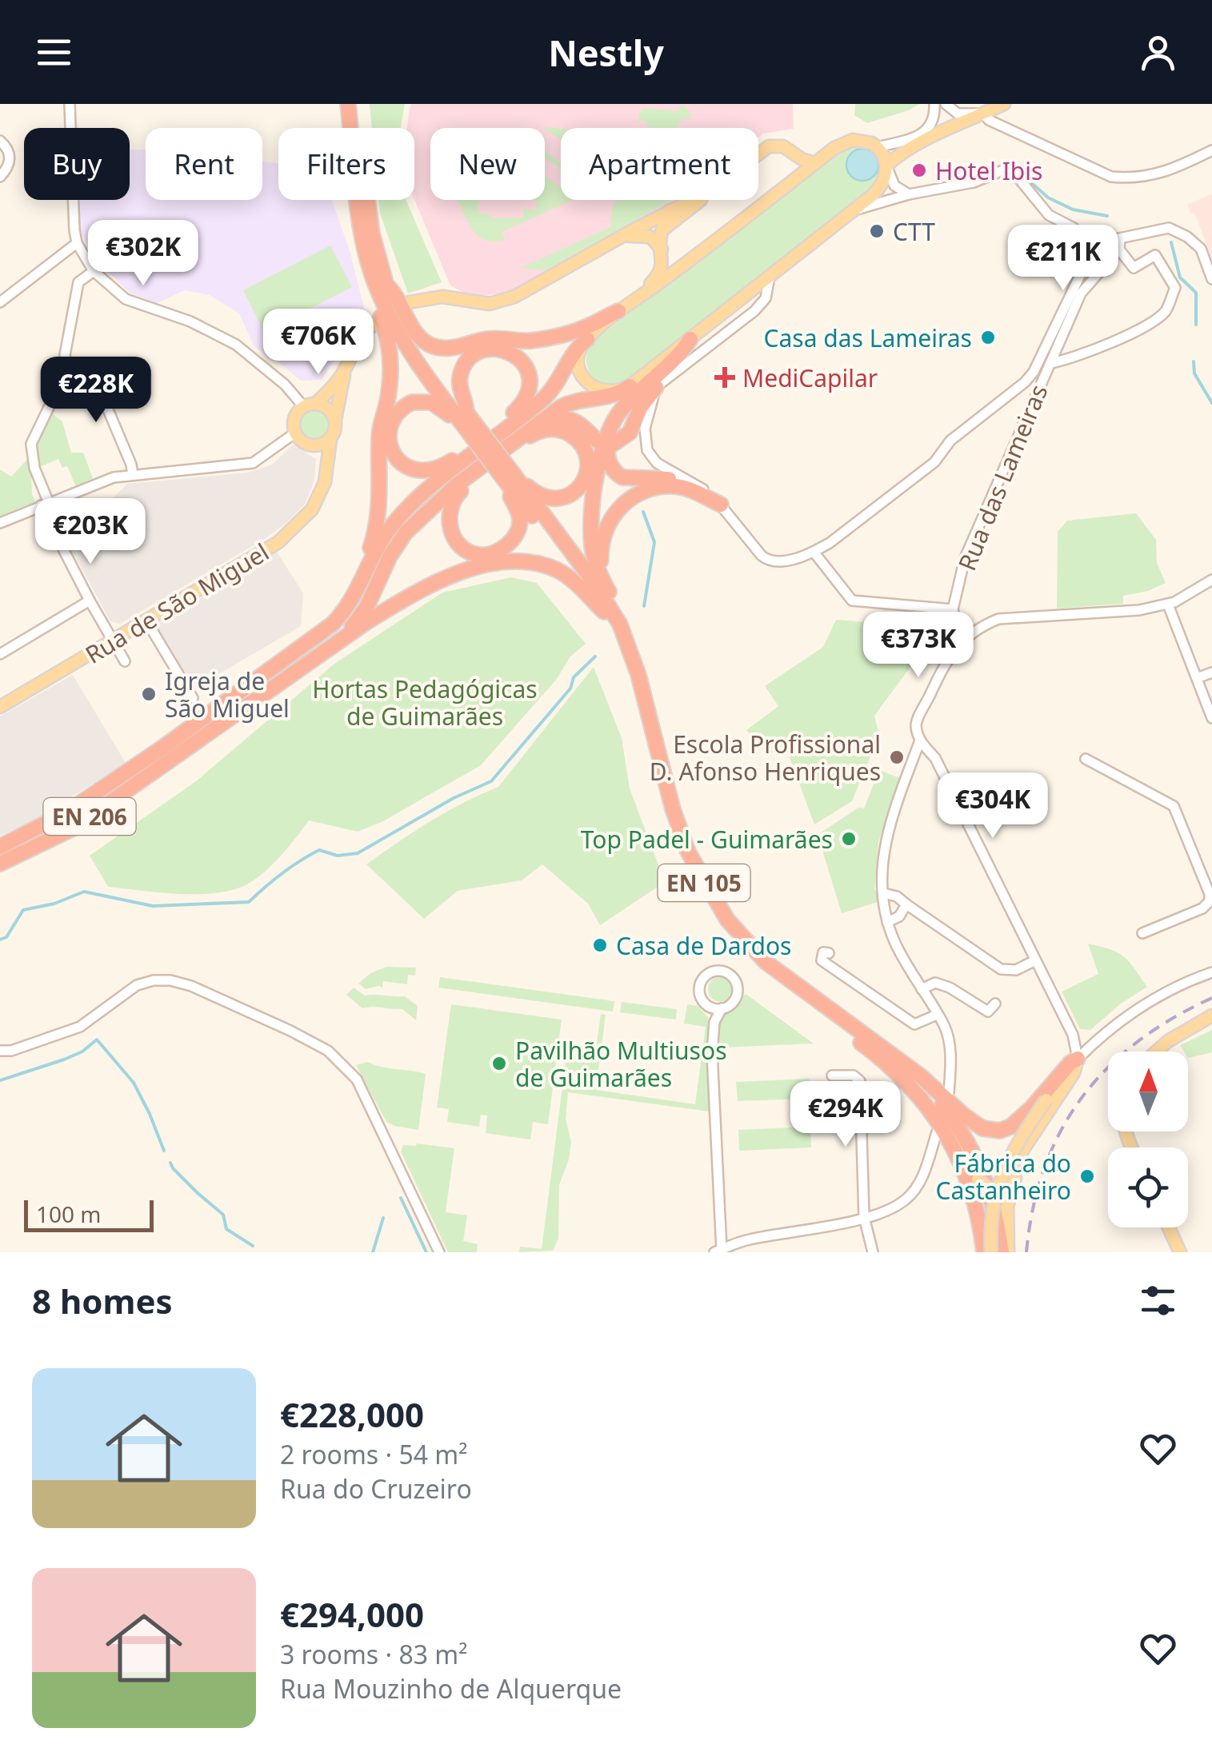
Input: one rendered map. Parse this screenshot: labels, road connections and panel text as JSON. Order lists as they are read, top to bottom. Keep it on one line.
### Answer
{"streets":{"highway":["EN 206","EN 105"],"main road":["Rua de São Miguel"],"street":["Rua das Lameiras"]},"parks":["Hortas Pedagógicas de Guimarães"],"places":{"other":["Hotel Ibis","CTT","Casa das Lameiras","Igreja de São Miguel","Escola Profissional D. Afonso Henriques","Top Padel - Guimarães","Casa de Dardos","Pavilhão Multiusos de Guimarães","Fábrica do Castanheiro"],"health":["MediCapilar"]},"scale_bar":"100 m","north":"top","page":{"header":"Nestly","chip":["Buy","Rent","Filters","New","Apartment"],"price":["€302K","€211K","€706K","€228K","€203K","€373K","€304K","€294K"],"scale":"100 m","heading":"8 homes","list":[{"name":"€228,000","note":"2 rooms · 54 m² · Rua do Cruzeiro"},{"name":"€294,000","note":"3 rooms · 83 m² · Rua Mouzinho de Alquerque"}]}}
